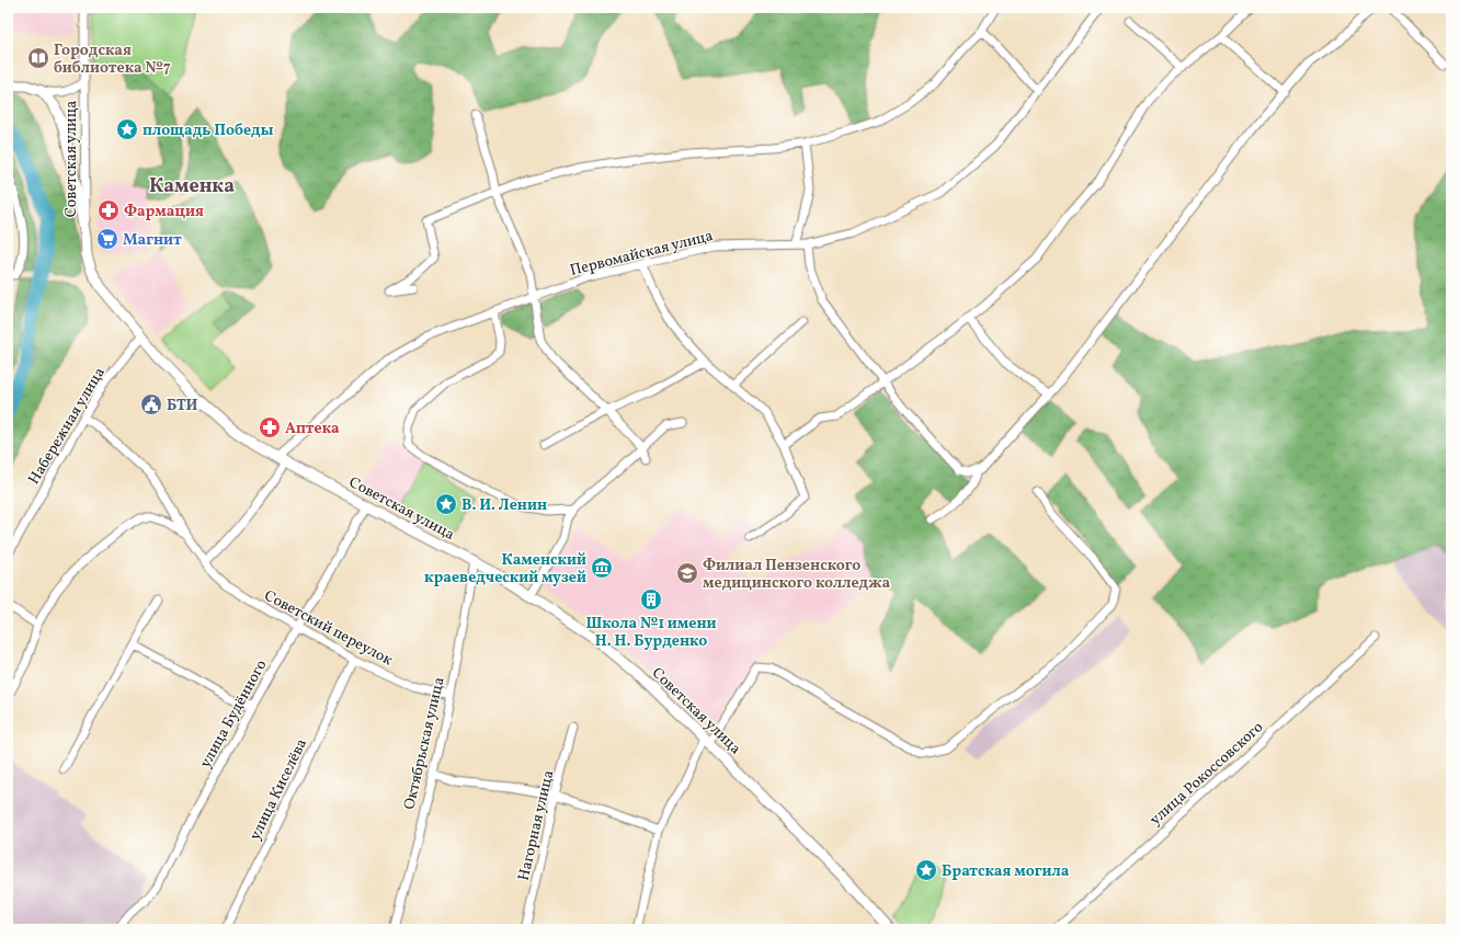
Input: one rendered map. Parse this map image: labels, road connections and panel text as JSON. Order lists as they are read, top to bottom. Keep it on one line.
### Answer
{"streets":{"main road":["Советская улица"],"street":["Первомайская улица","Набережная улица","Советский переулок","улица Будённого","Октябрьская улица","улица Рокоссовского","улица Киселёва","Нагорная улица"]},"crossings":[["Советская улица","Первомайская улица"],["Советская улица","Набережная улица"],["Советская улица","улица Будённого"],["Советская улица","Октябрьская улица"],["Набережная улица","Советский переулок"],["Советский переулок","улица Будённого"],["Советский переулок","Октябрьская улица"],["Советский переулок","улица Киселёва"]],"districts":["Каменка"],"places":{"library":["Городская библиотека №7"],"place":["площадь Победы","В. И. Ленин","Братская могила"],"pharmacy":["Фармация","Аптека"],"supermarket":["Магнит"],"public building":["БТИ"],"museum":["Каменский краеведческий музей"],"school or university":["Филиал Пензенского медицинского колледжа"],"building":["Школа №1 имени Н. Н. Бурденко"]}}
